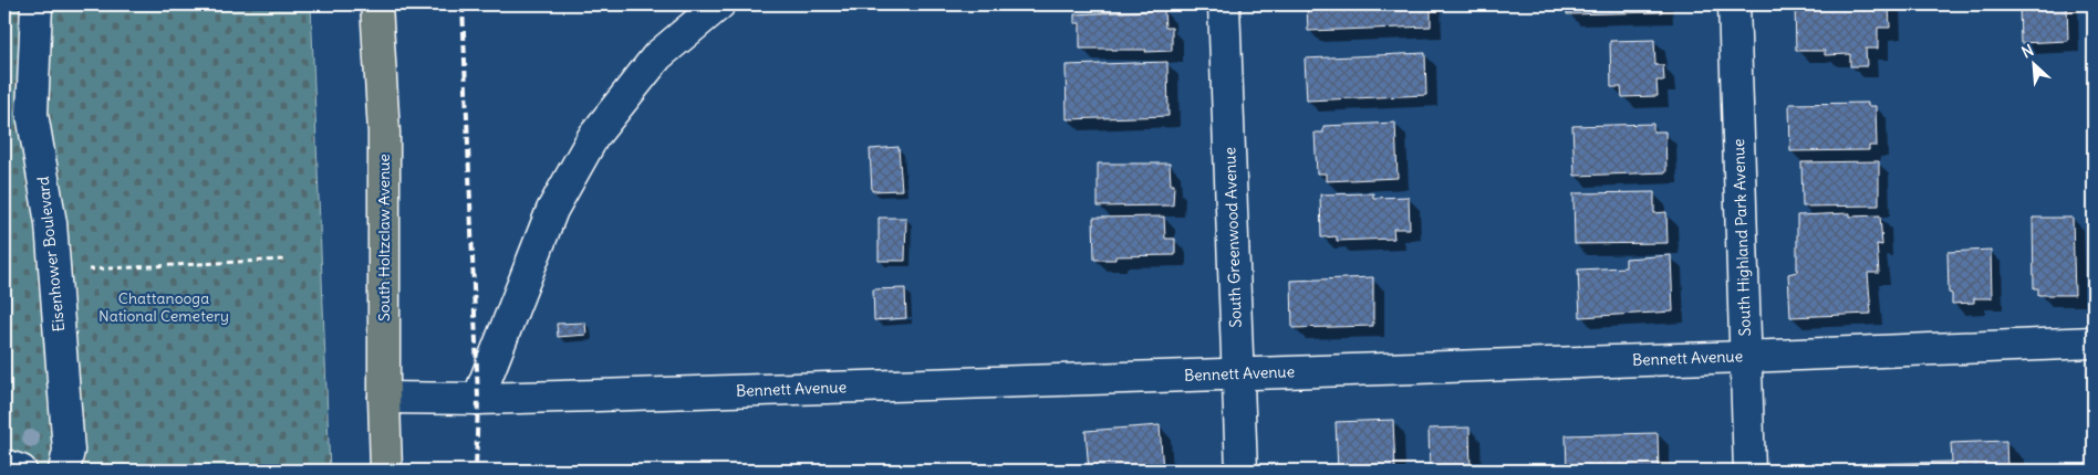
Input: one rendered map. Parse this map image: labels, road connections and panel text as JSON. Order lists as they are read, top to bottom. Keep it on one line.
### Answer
{"streets":{"main road":["South Holtzclaw Avenue"],"street":["South Greenwood Avenue","South Highland Park Avenue","Eisenhower Boulevard","Bennett Avenue"]},"crossings":[["South Holtzclaw Avenue","Bennett Avenue"],["South Greenwood Avenue","Bennett Avenue"],["South Highland Park Avenue","Bennett Avenue"]],"parks":["Chattanooga National Cemetery"],"north":"top left"}
